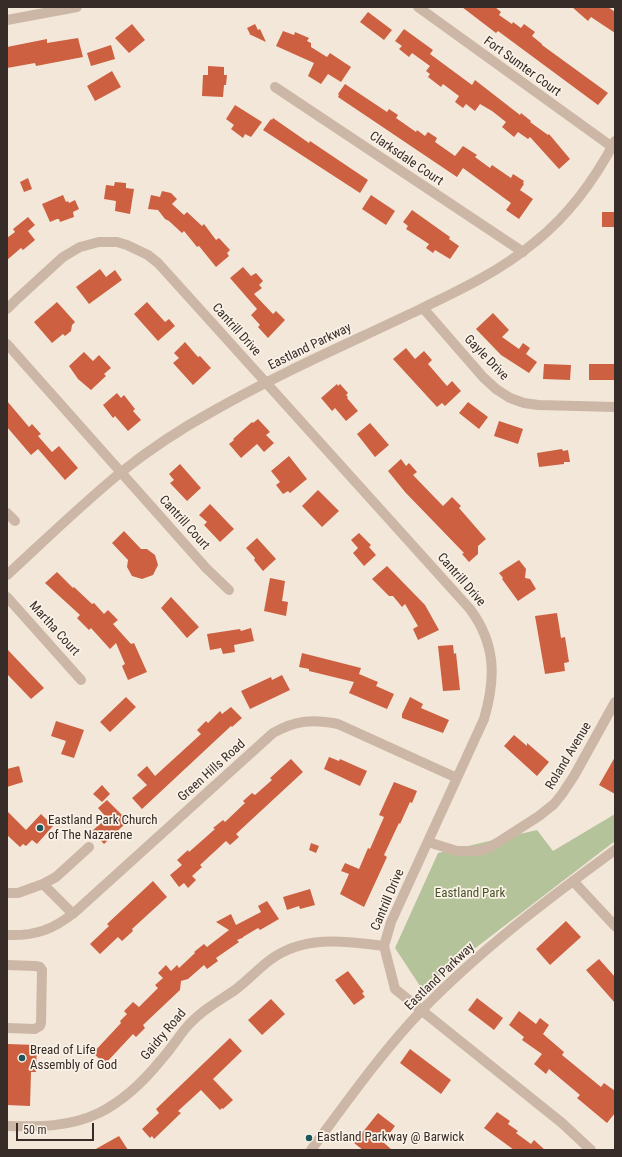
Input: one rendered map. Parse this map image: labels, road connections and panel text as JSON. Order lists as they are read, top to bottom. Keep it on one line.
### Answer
{"streets":{"street":["Fort Sumter Court","Clarksdale Court","Cantrill Drive","Eastland Parkway","Gayle Drive","Cantrill Court","Martha Court","Roland Avenue","Green Hills Road","Gaidry Road"]},"crossings":[["Fort Sumter Court","Eastland Parkway"],["Clarksdale Court","Eastland Parkway"],["Cantrill Drive","Eastland Parkway"],["Cantrill Drive","Roland Avenue"],["Cantrill Drive","Green Hills Road"],["Cantrill Drive","Gaidry Road"],["Eastland Parkway","Gayle Drive"],["Eastland Parkway","Cantrill Court"]],"parks":["Eastland Park"],"places":["Eastland Park Church of The Nazarene","Bread of Life Assembly of God","Eastland Parkway @ Barwick"],"scale_bar":"50 m"}
